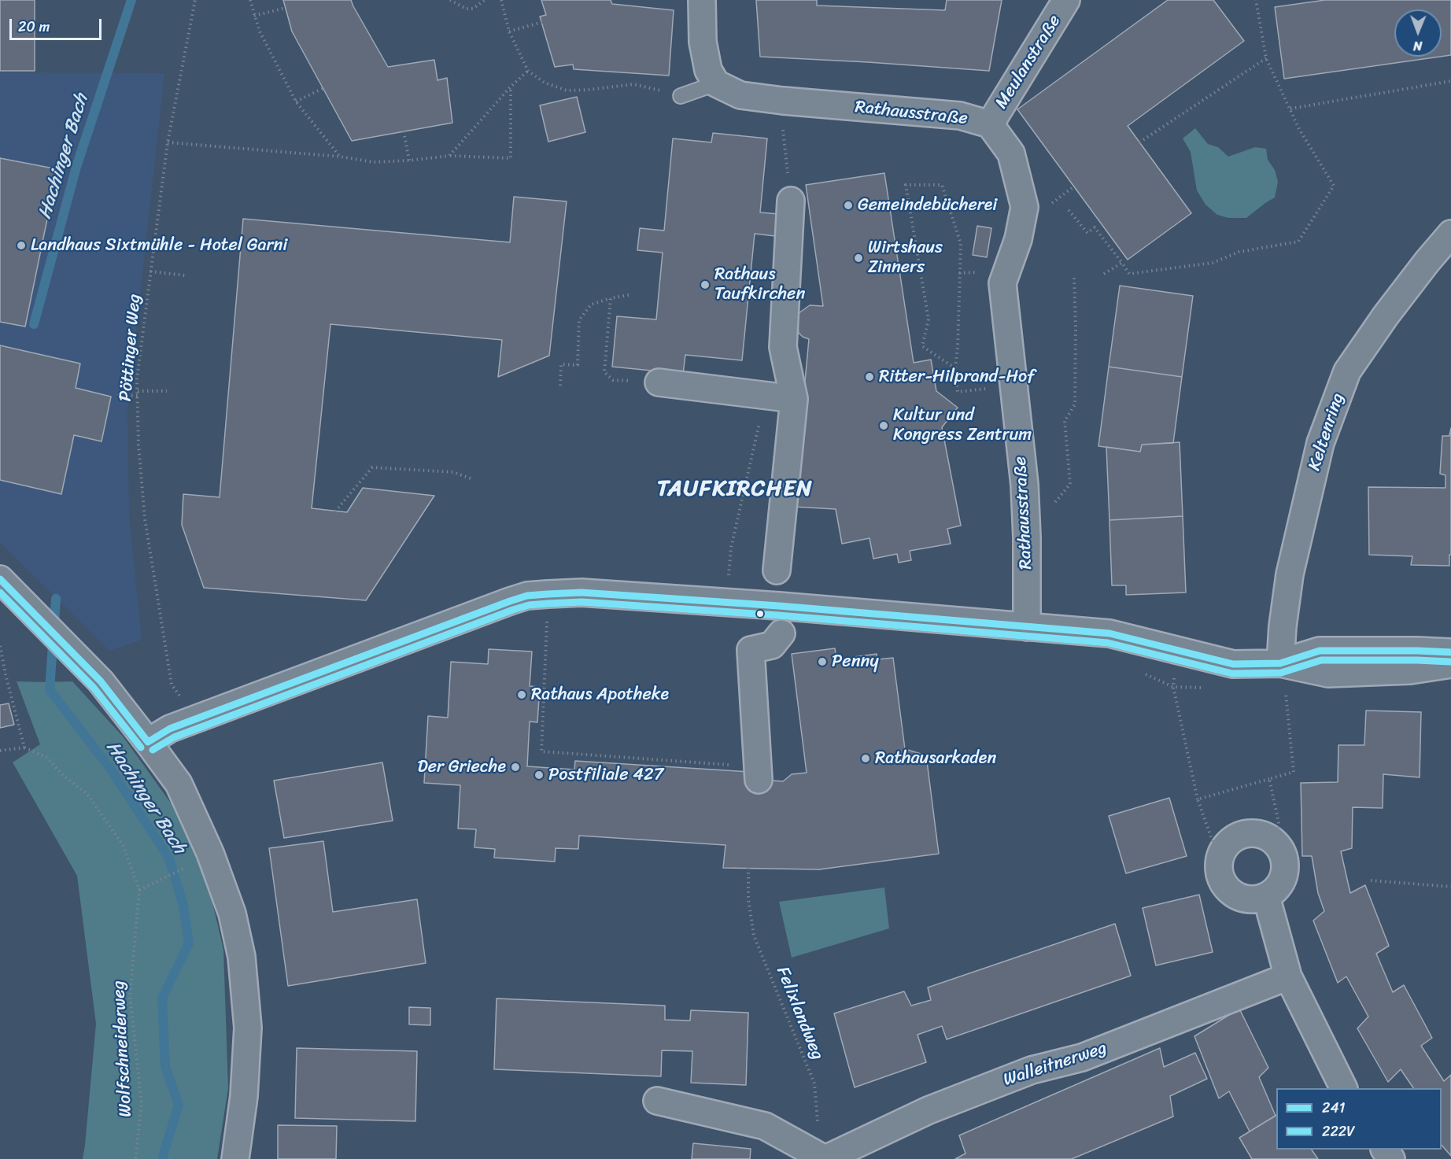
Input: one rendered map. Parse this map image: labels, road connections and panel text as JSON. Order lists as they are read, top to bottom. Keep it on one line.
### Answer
{"streets":{"street":["Meulanstraße","Rathausstraße","Keltenring","Walleitnerweg"],"path":["Pöttinger Weg","Felixlandweg","Wolfschneiderweg"]},"crossings":[["Meulanstraße","Rathausstraße"]],"districts":["TAUFKIRCHEN"],"water":["Hachinger Bach"],"places":["Gemeindebücherei","Landhaus Sixtmühle - Hotel Garni","Wirtshaus Zinners","Rathaus Taufkirchen","Ritter-Hilprand-Hof","Kultur und Kongress Zentrum","Penny","Rathaus Apotheke","Rathausarkaden","Der Grieche","Postfiliale 427"],"lines":["transit line 241","transit line 222V"],"legend":["241","222V"],"scale_bar":"20 m","north":"bottom"}
